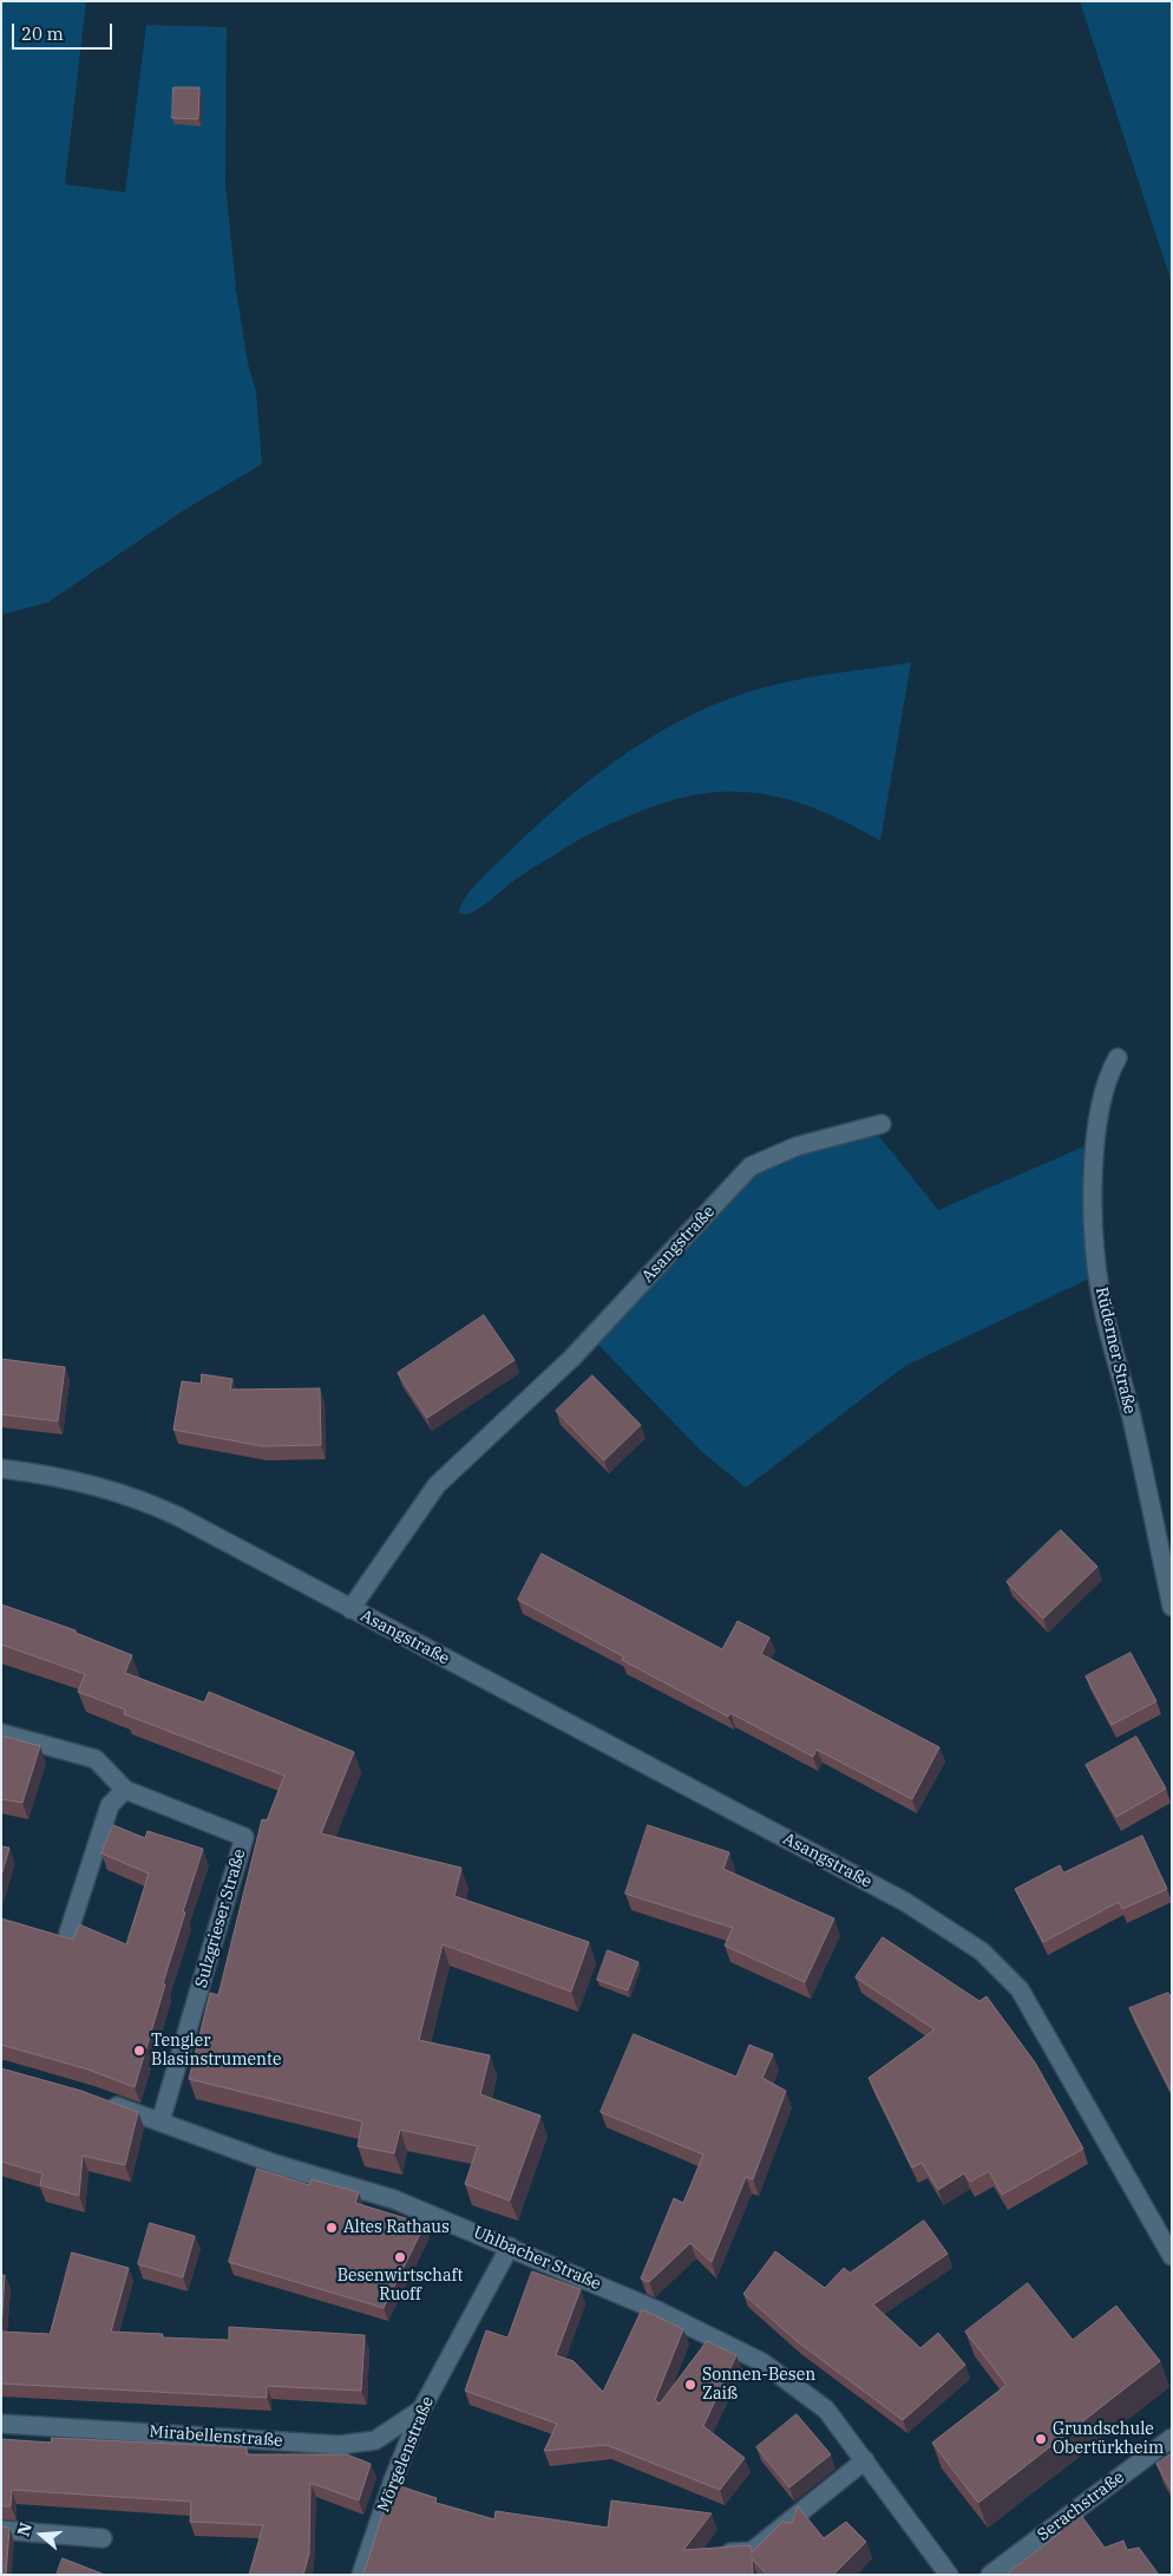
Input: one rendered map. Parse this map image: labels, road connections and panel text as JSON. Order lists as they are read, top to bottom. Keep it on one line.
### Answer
{"streets":{"street":["Asangstraße","Rüderner Straße","Sulzgrieser Straße","Uhlbacher Straße","Mirabellenstraße","Mörgelenstraße","Serachstraße"]},"crossings":[["Sulzgrieser Straße","Uhlbacher Straße"],["Uhlbacher Straße","Mörgelenstraße"],["Mirabellenstraße","Mörgelenstraße"]],"places":["Tengler Blasinstrumente","Altes Rathaus","Besenwirtschaft Ruoff","Sonnen-Besen Zaiß","Grundschule Obertürkheim"],"scale_bar":"20 m","north":"left"}
